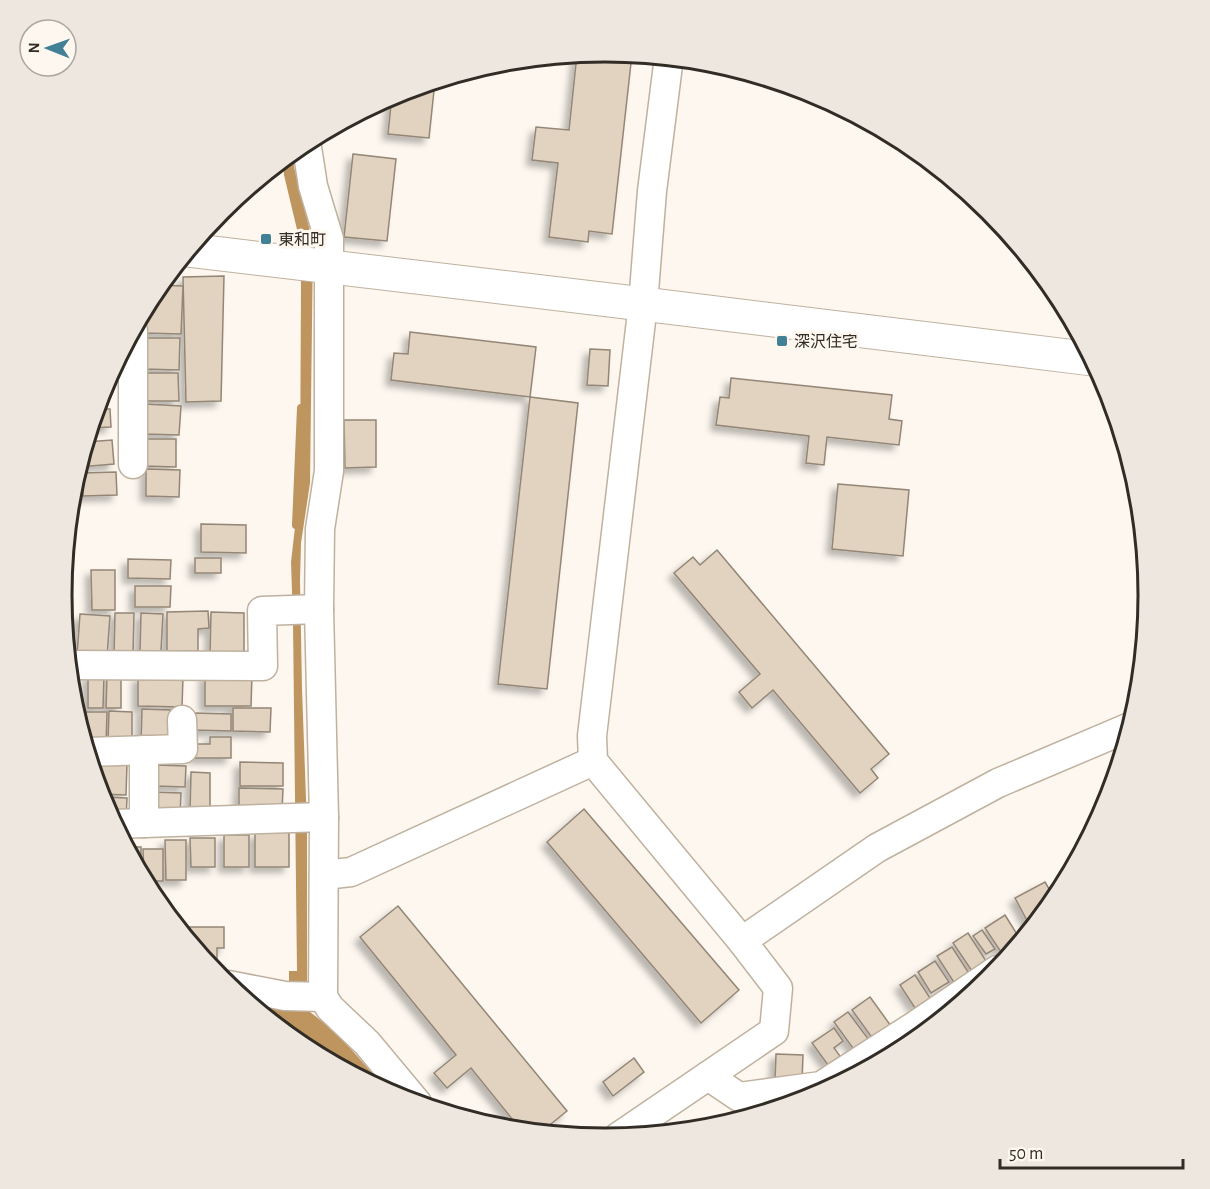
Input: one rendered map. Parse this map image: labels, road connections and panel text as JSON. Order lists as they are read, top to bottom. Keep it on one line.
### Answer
{"places":{"transit":["東和町","深沢住宅"]},"scale_bar":"50 m","north":"left"}
